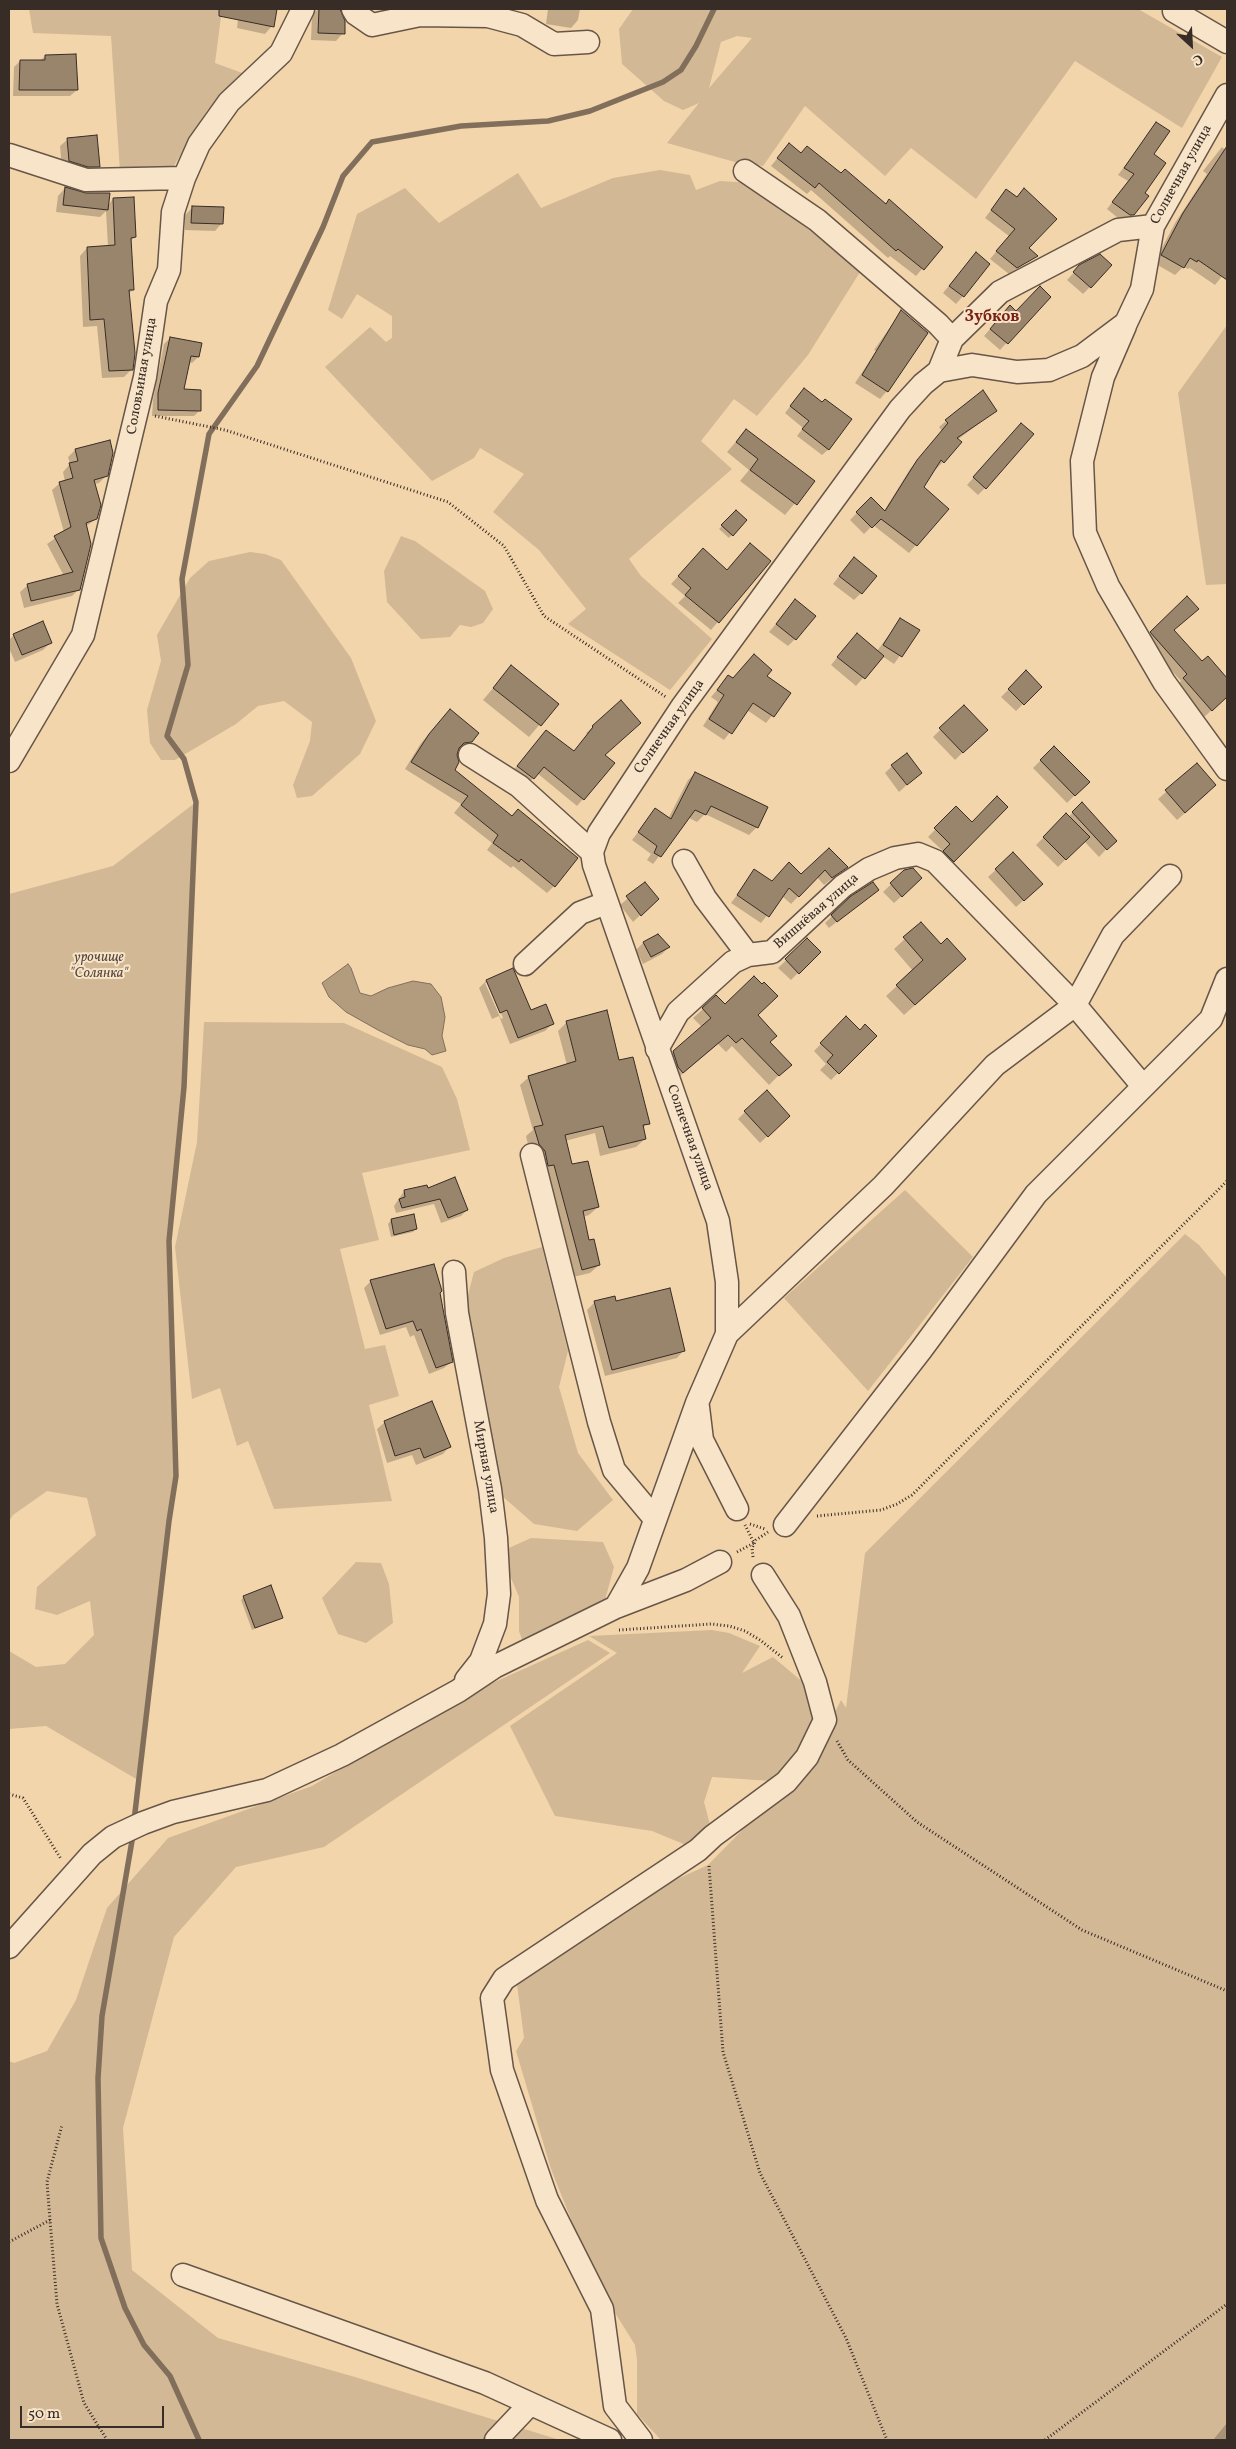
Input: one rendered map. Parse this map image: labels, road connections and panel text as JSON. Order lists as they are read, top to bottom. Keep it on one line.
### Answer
{"streets":{"street":["Солнечная улица","Соловьиная улица","Вишнёвая улица","Мирная улица"]},"crossings":[["Солнечная улица","Вишнёвая улица"]],"districts":["Зубков"],"parks":["урочище \"Солянка\""],"scale_bar":"50 m","north":"bottom right"}
